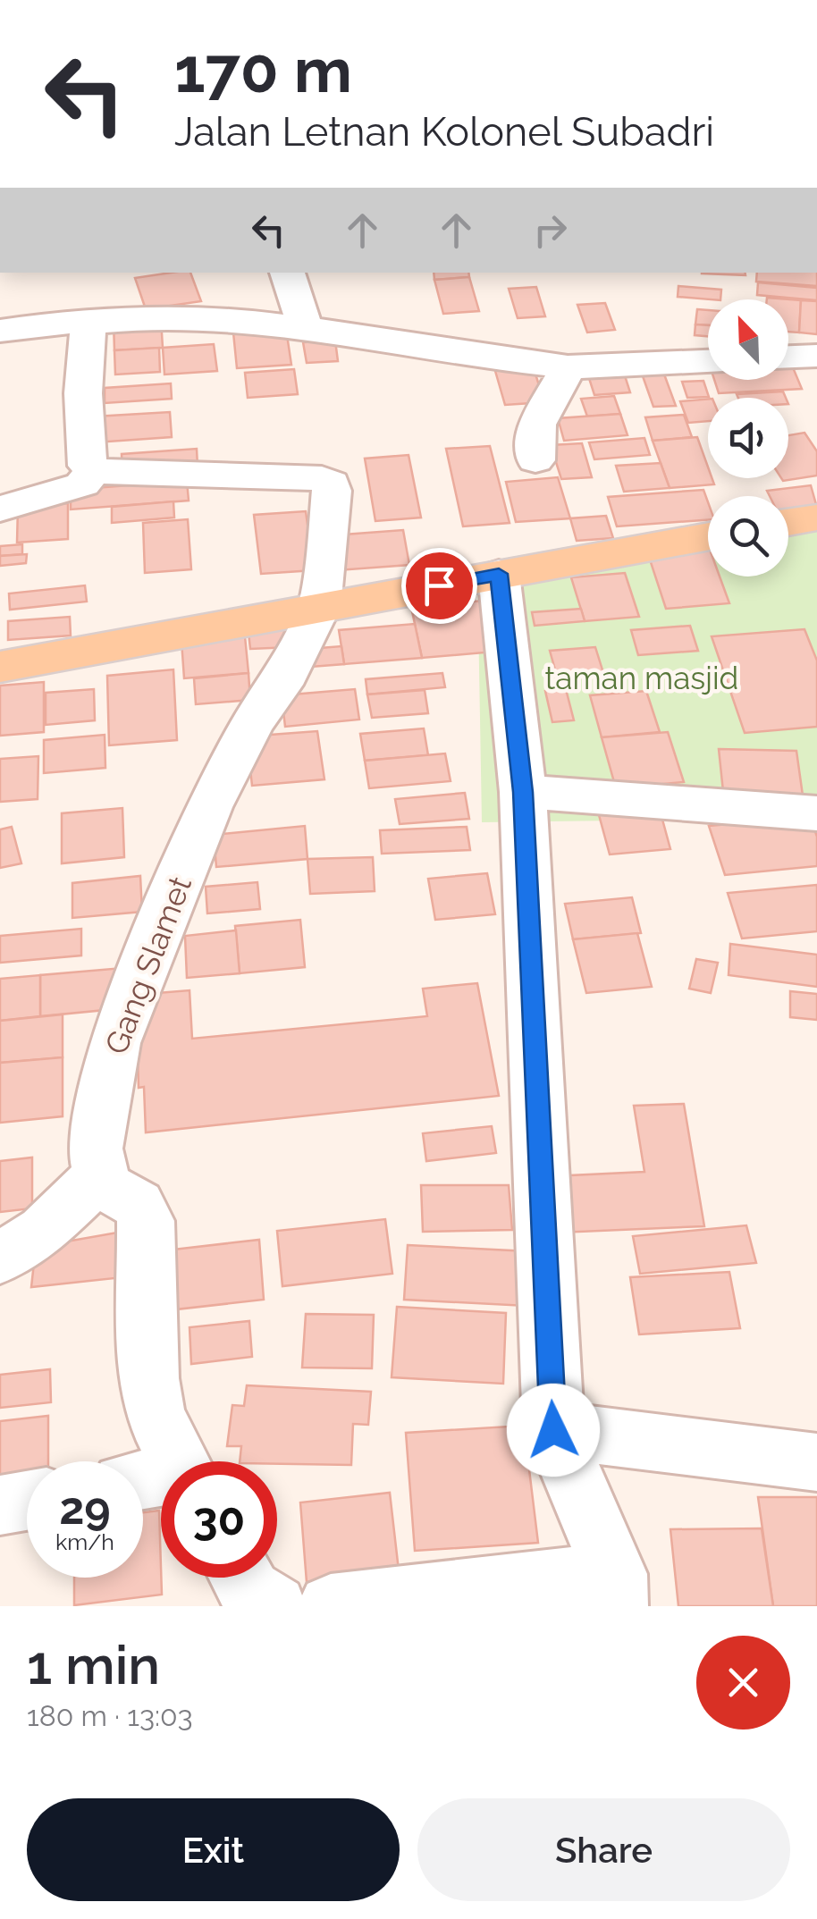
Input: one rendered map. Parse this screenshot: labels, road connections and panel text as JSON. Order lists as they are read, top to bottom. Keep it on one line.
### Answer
{"streets":{"street":["Gang Slamet"]},"parks":["taman masjid"],"north":"top left","page":{"turn":["170 m","Jalan Letnan Kolonel Subadri"],"speed":"29 km/h","limit":"30","heading":["1 min","180 m · 13:03"],"buttons":["Exit","Share"]}}
